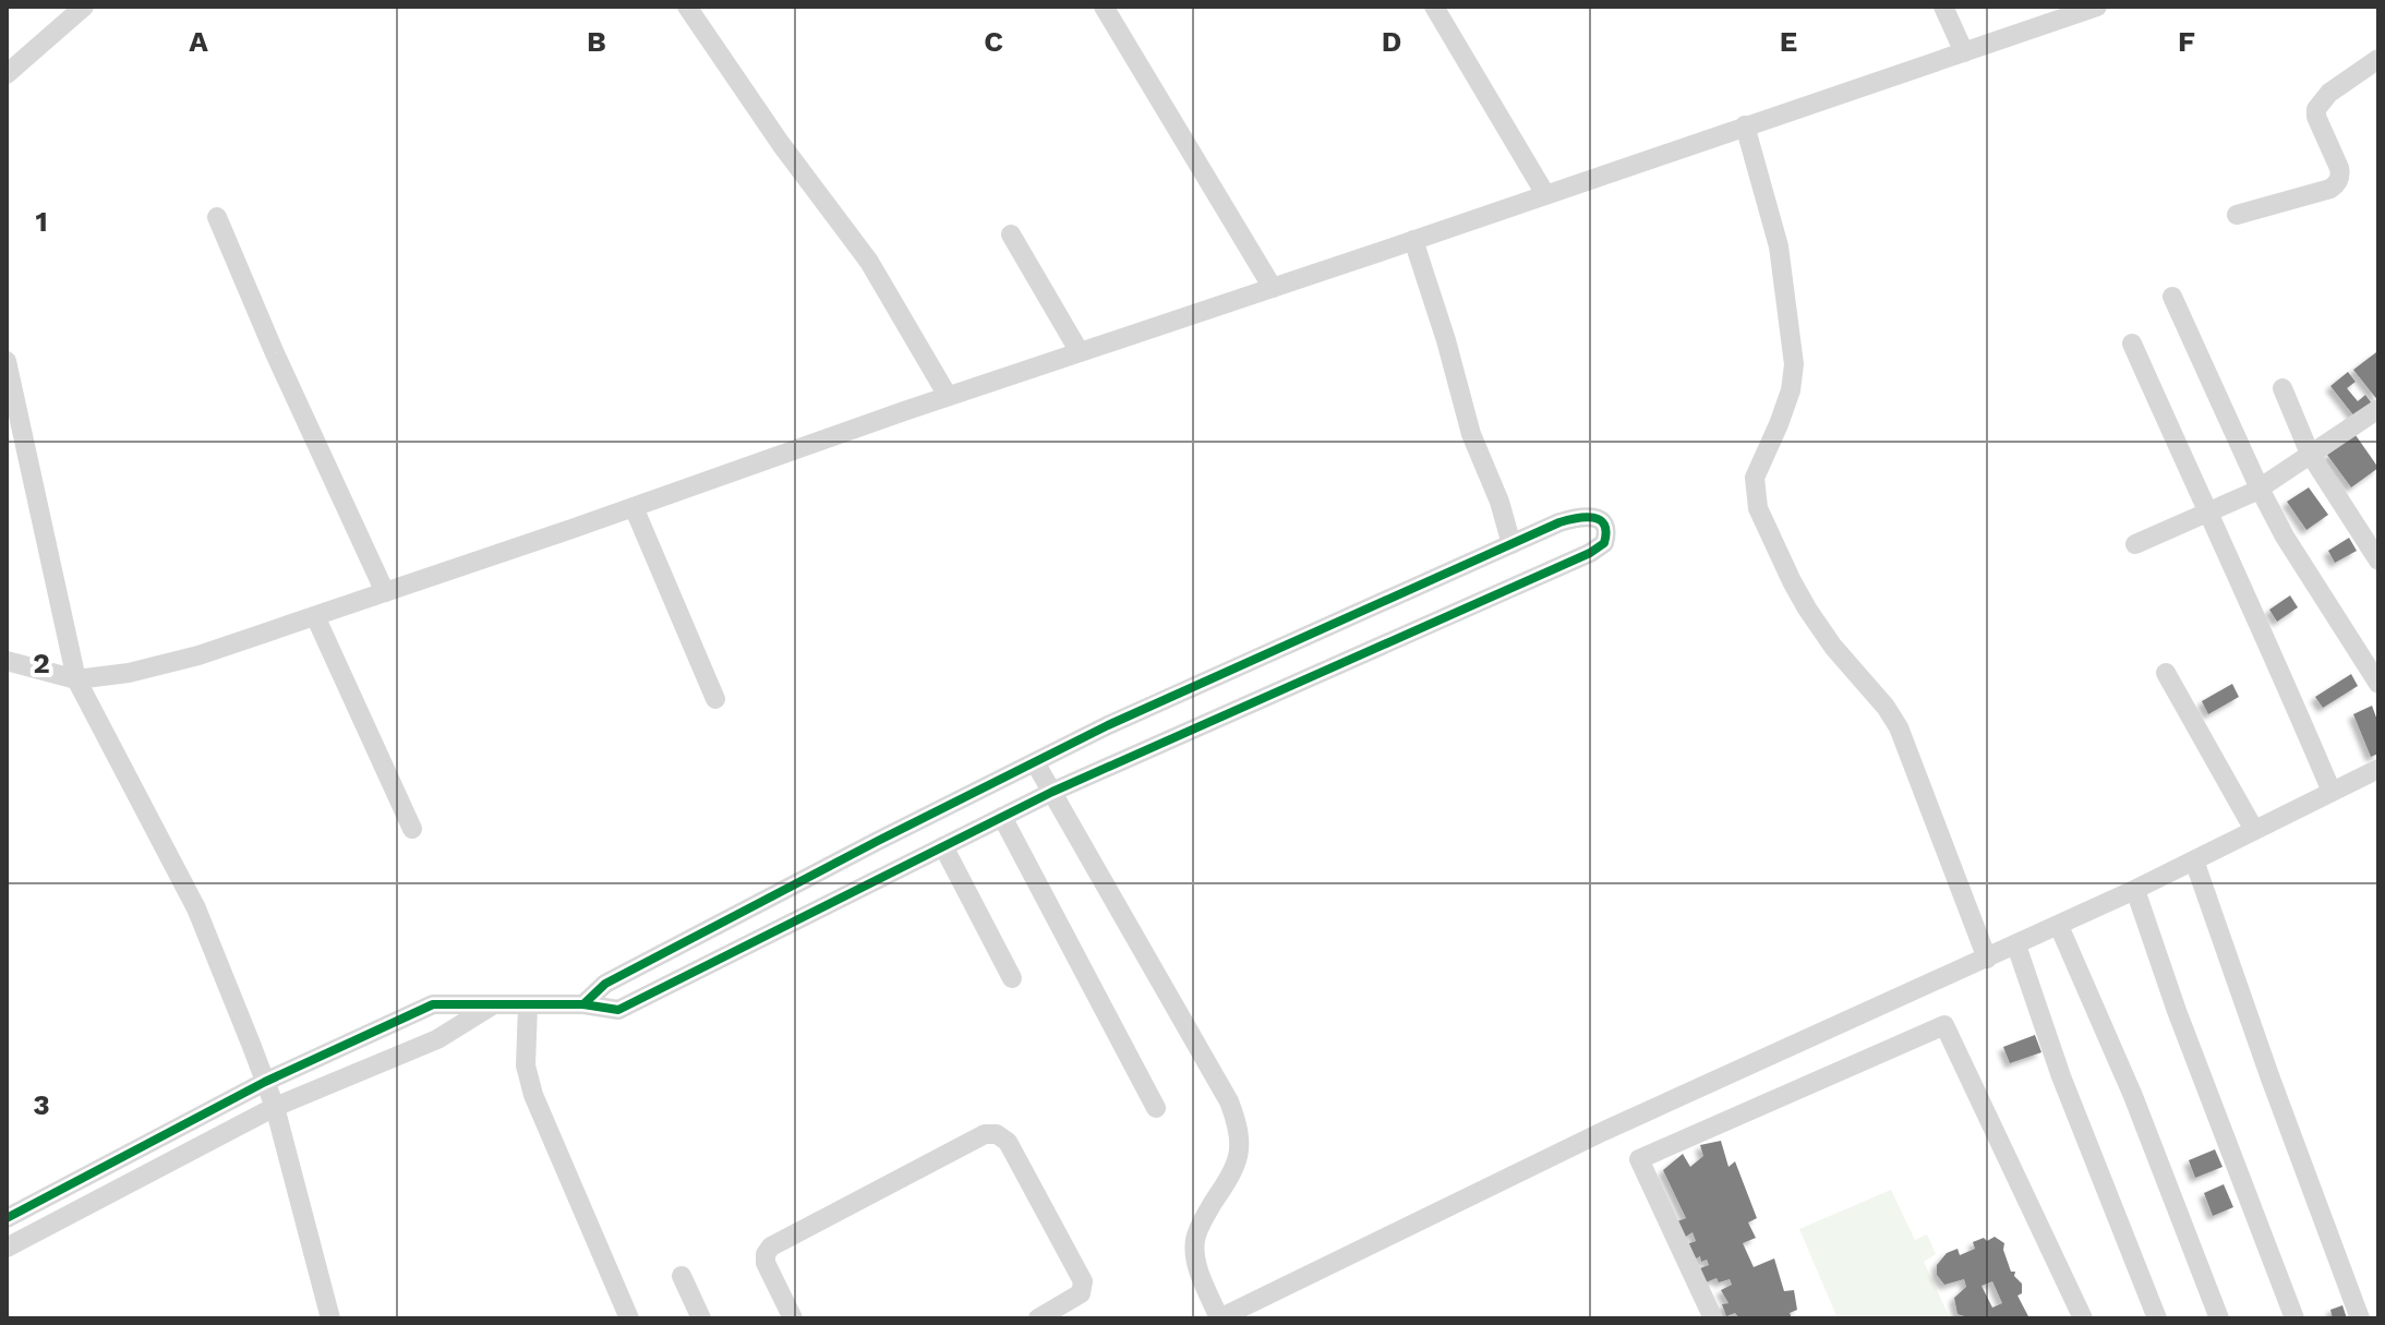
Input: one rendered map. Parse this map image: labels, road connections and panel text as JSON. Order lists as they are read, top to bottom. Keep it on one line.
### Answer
{"grid":{"columns":["A","B","C","D","E","F"],"rows":["1","2","3"]}}
